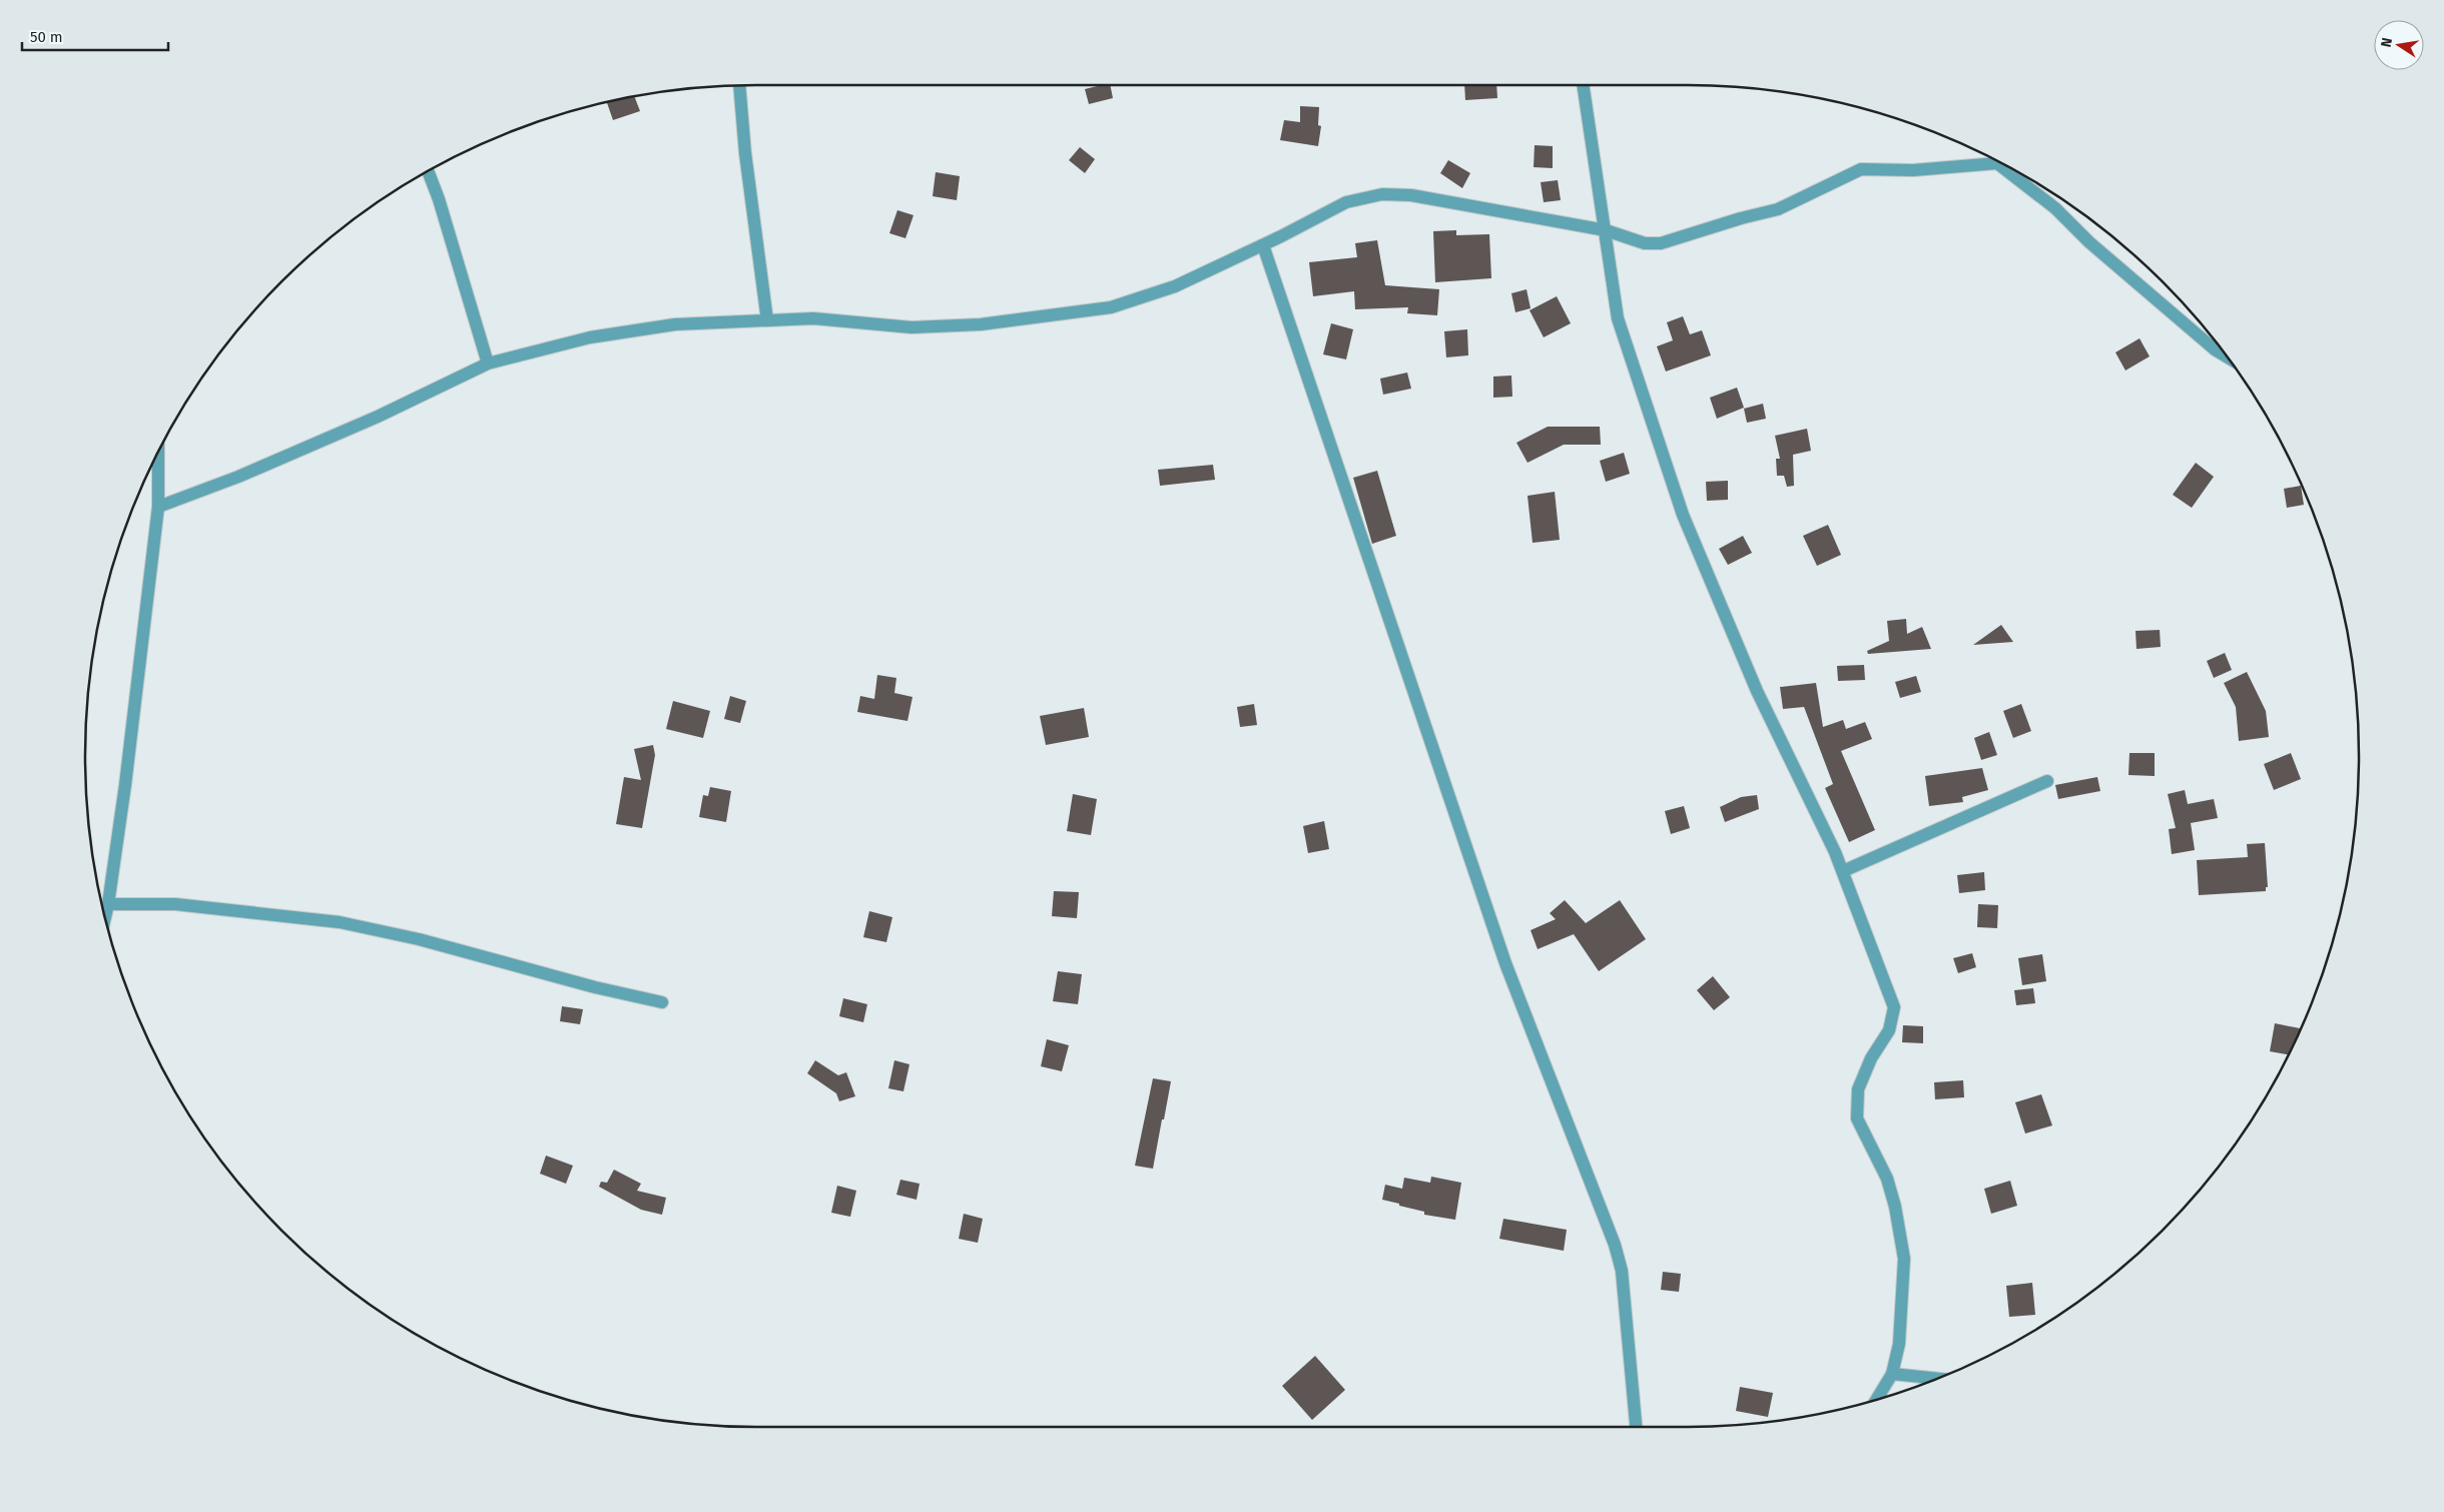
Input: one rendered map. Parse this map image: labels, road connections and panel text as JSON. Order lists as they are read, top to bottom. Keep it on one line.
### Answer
{"scale_bar":"50 m","north":"left"}
